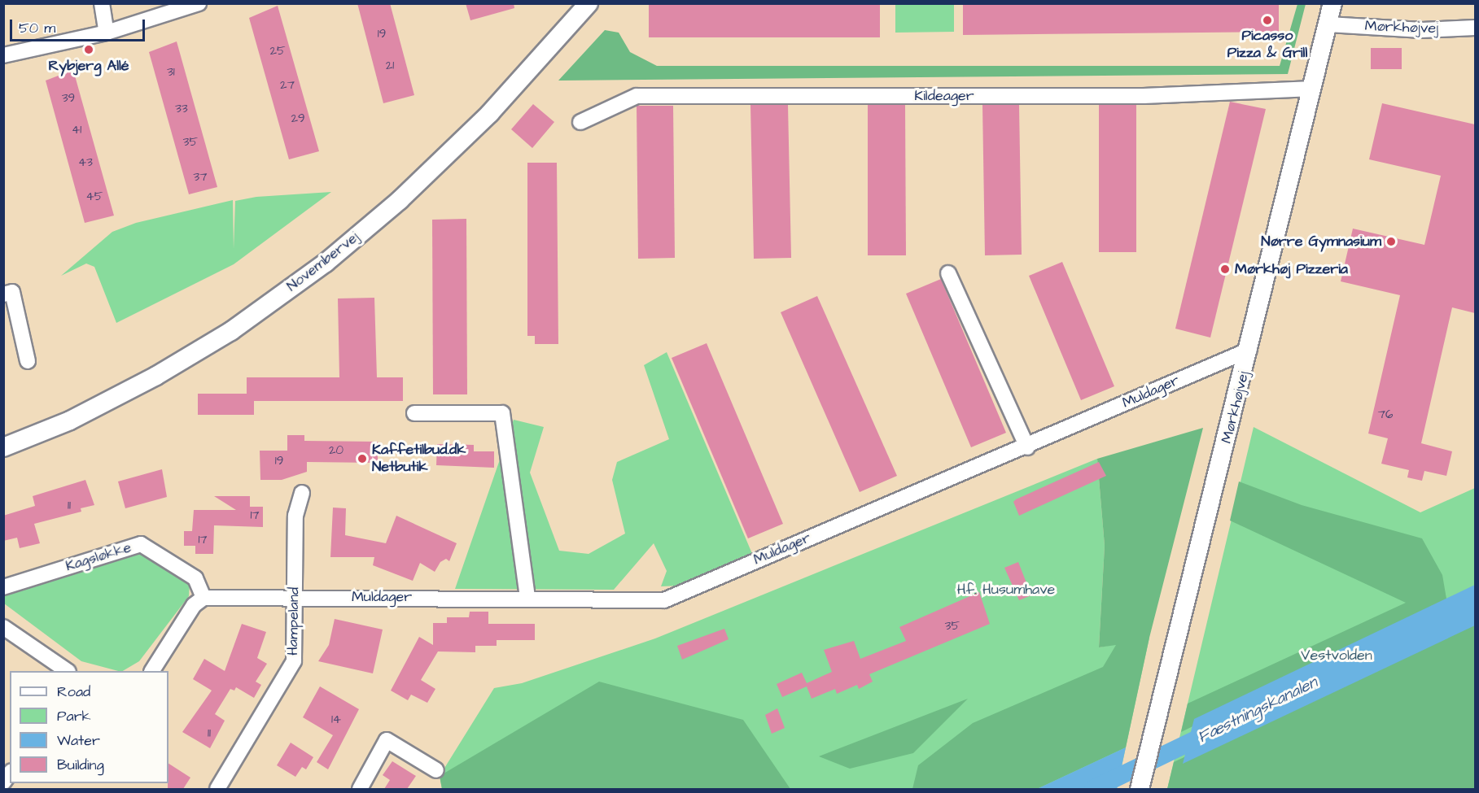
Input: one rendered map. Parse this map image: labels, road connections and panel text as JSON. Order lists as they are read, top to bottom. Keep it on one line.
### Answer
{"streets":{"street":["Mørkhøjvej","Kildeager","Novembervej","Muldager","Kagsløkke","Hampeland"]},"crossings":[["Mørkhøjvej","Kildeager"],["Mørkhøjvej","Muldager"],["Muldager","Hampeland"]],"water":["Fæstningskanalen"],"parks":["Hf. Husumhave","Vestvolden"],"places":["Picasso Pizza & Grill","Rybjerg Allé","Nørre Gymnasium","Mørkhøj Pizzeria","Kaffetilbud.dk Netbutik"],"house_numbers":["19","25","21","31","27","39","33","29","41","35","43","37","45","76","20","19","11","17","17","35","14","11"],"legend":["Road","Park","Water","Building"],"scale_bar":"50 m"}
